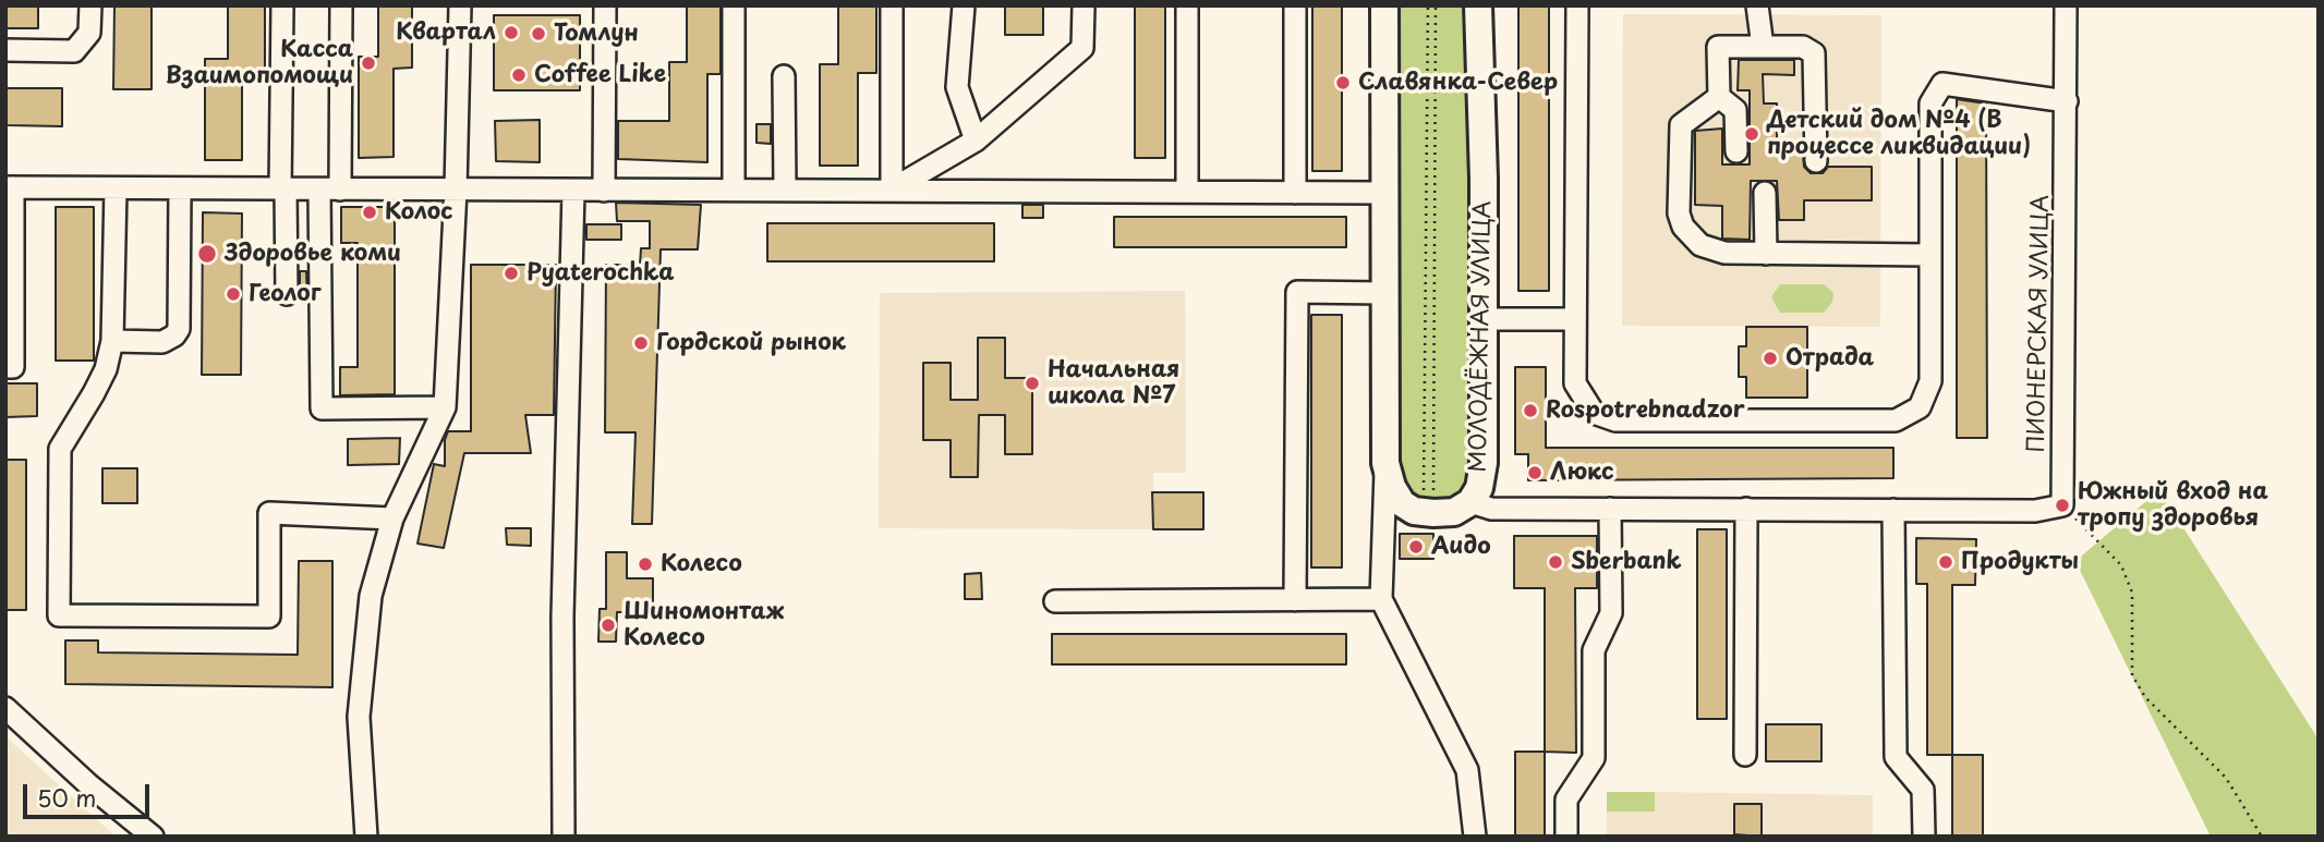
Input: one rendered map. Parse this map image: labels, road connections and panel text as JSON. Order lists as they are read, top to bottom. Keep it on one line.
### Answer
{"streets":{"main road":["МОЛОДЁЖНАЯ УЛИЦА"],"street":["ПИОНЕРСКАЯ УЛИЦА"]},"places":["Квартал","Томлун","Касса Взаимопомощи","Coffee Like","Славянка-Север","Детский дом №4 (В процессе ликвидации)","Колос","Здоровье коми","Pyaterochka","Геолог","Гордской рынок","Отрада","Начальная школа №7","Rospotrebnadzor","Люкс","Южный вход на тропу здоровья","Аидо","Sberbank","Продукты","Колесо","Шиномонтаж Колесо"],"scale_bar":"50 m"}
